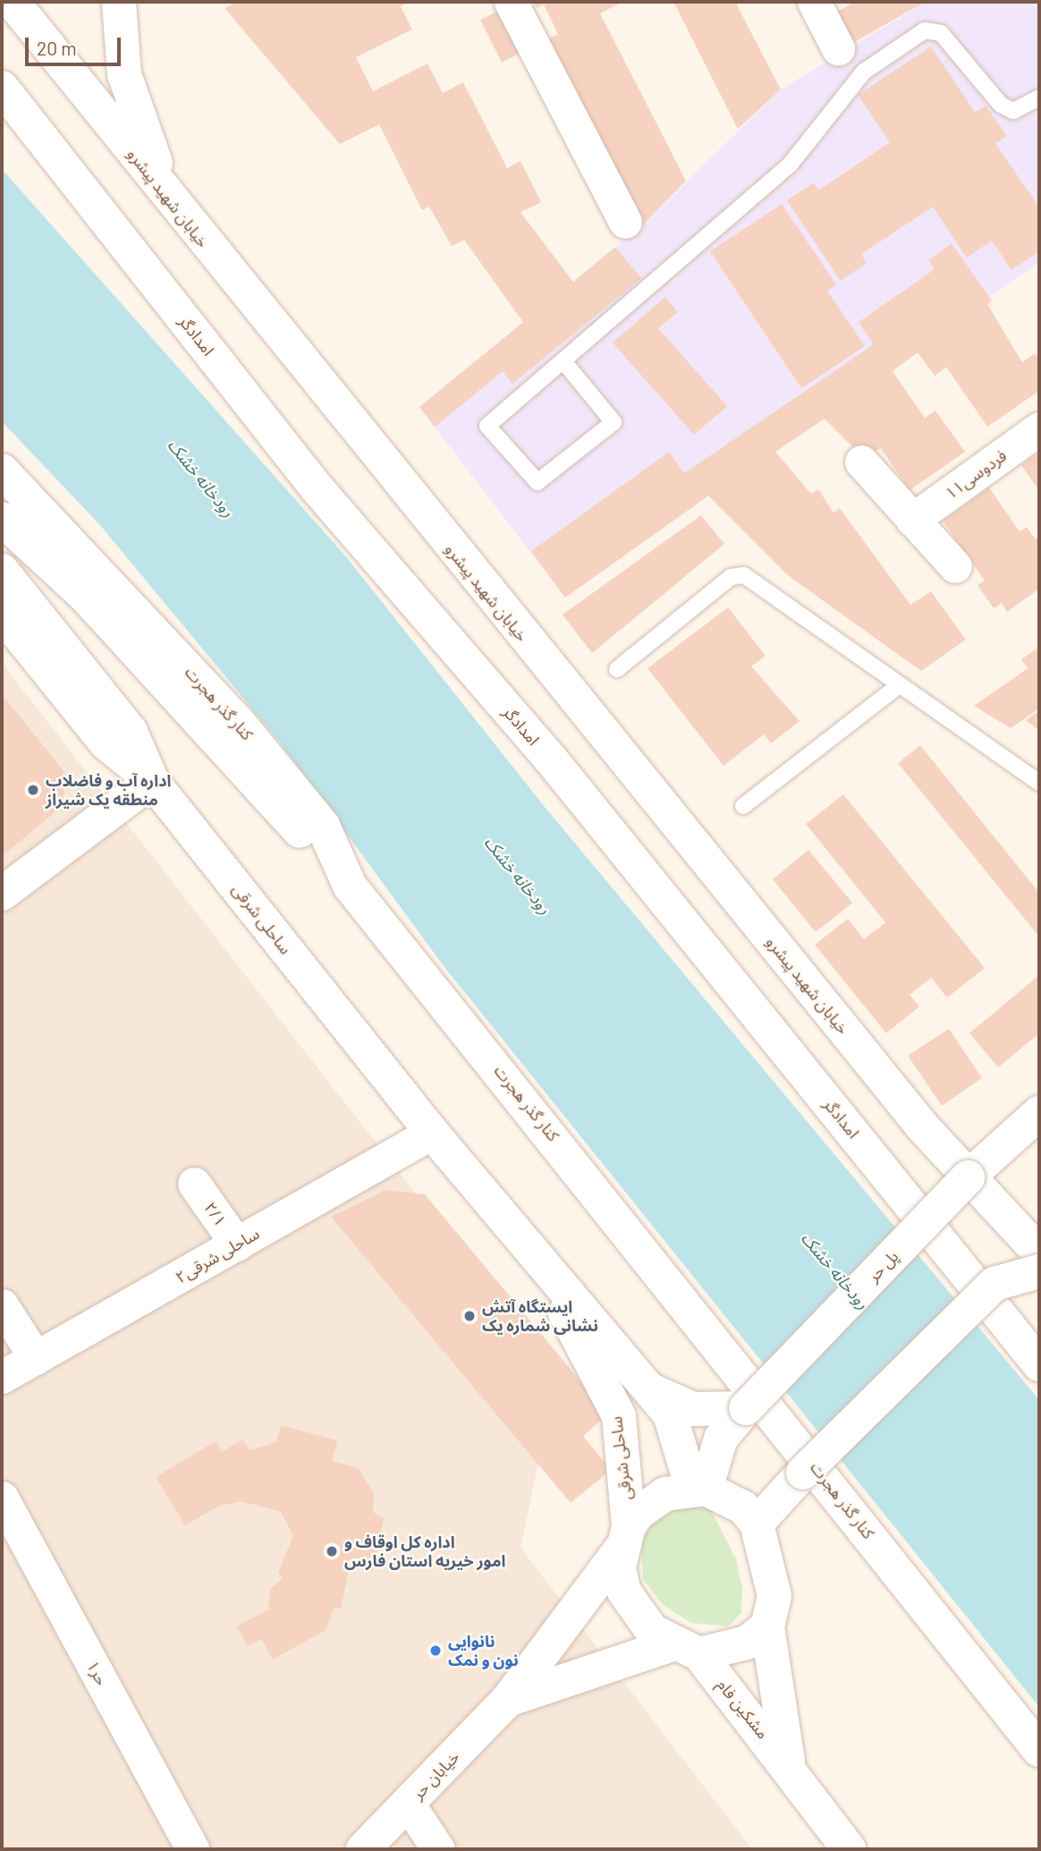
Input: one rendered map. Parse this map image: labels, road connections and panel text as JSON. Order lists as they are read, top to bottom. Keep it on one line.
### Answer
{"streets":{"main road":["خیابان شهید پیشرو","امدادگر","کنار گذر هجرت","ساحلی شرقی","پل حر","مشکین فام","خیابان حر"],"street":["فردوسی۱۱","۲/‍‍۱","ساحلی شرقی۲","حر۱"]},"crossings":[["خیابان شهید پیشرو","پل حر"],["ساحلی شرقی","ساحلی شرقی۲"],["ساحلی شرقی","پل حر"],["ساحلی شرقی","مشکین فام"],["ساحلی شرقی","خیابان حر"],["۲/‍‍۱","ساحلی شرقی۲"],["پل حر","مشکین فام"],["پل حر","خیابان حر"],["مشکین فام","خیابان حر"]],"water":["رودخانه خشک"],"places":["اداره آب و فاضلاب منطقه یک شیراز","ایستگاه آتش نشانی شماره یک","اداره کل اوقاف و امور خیریه استان فارس","نانوایی نون و نمک"],"scale_bar":"20 m"}
